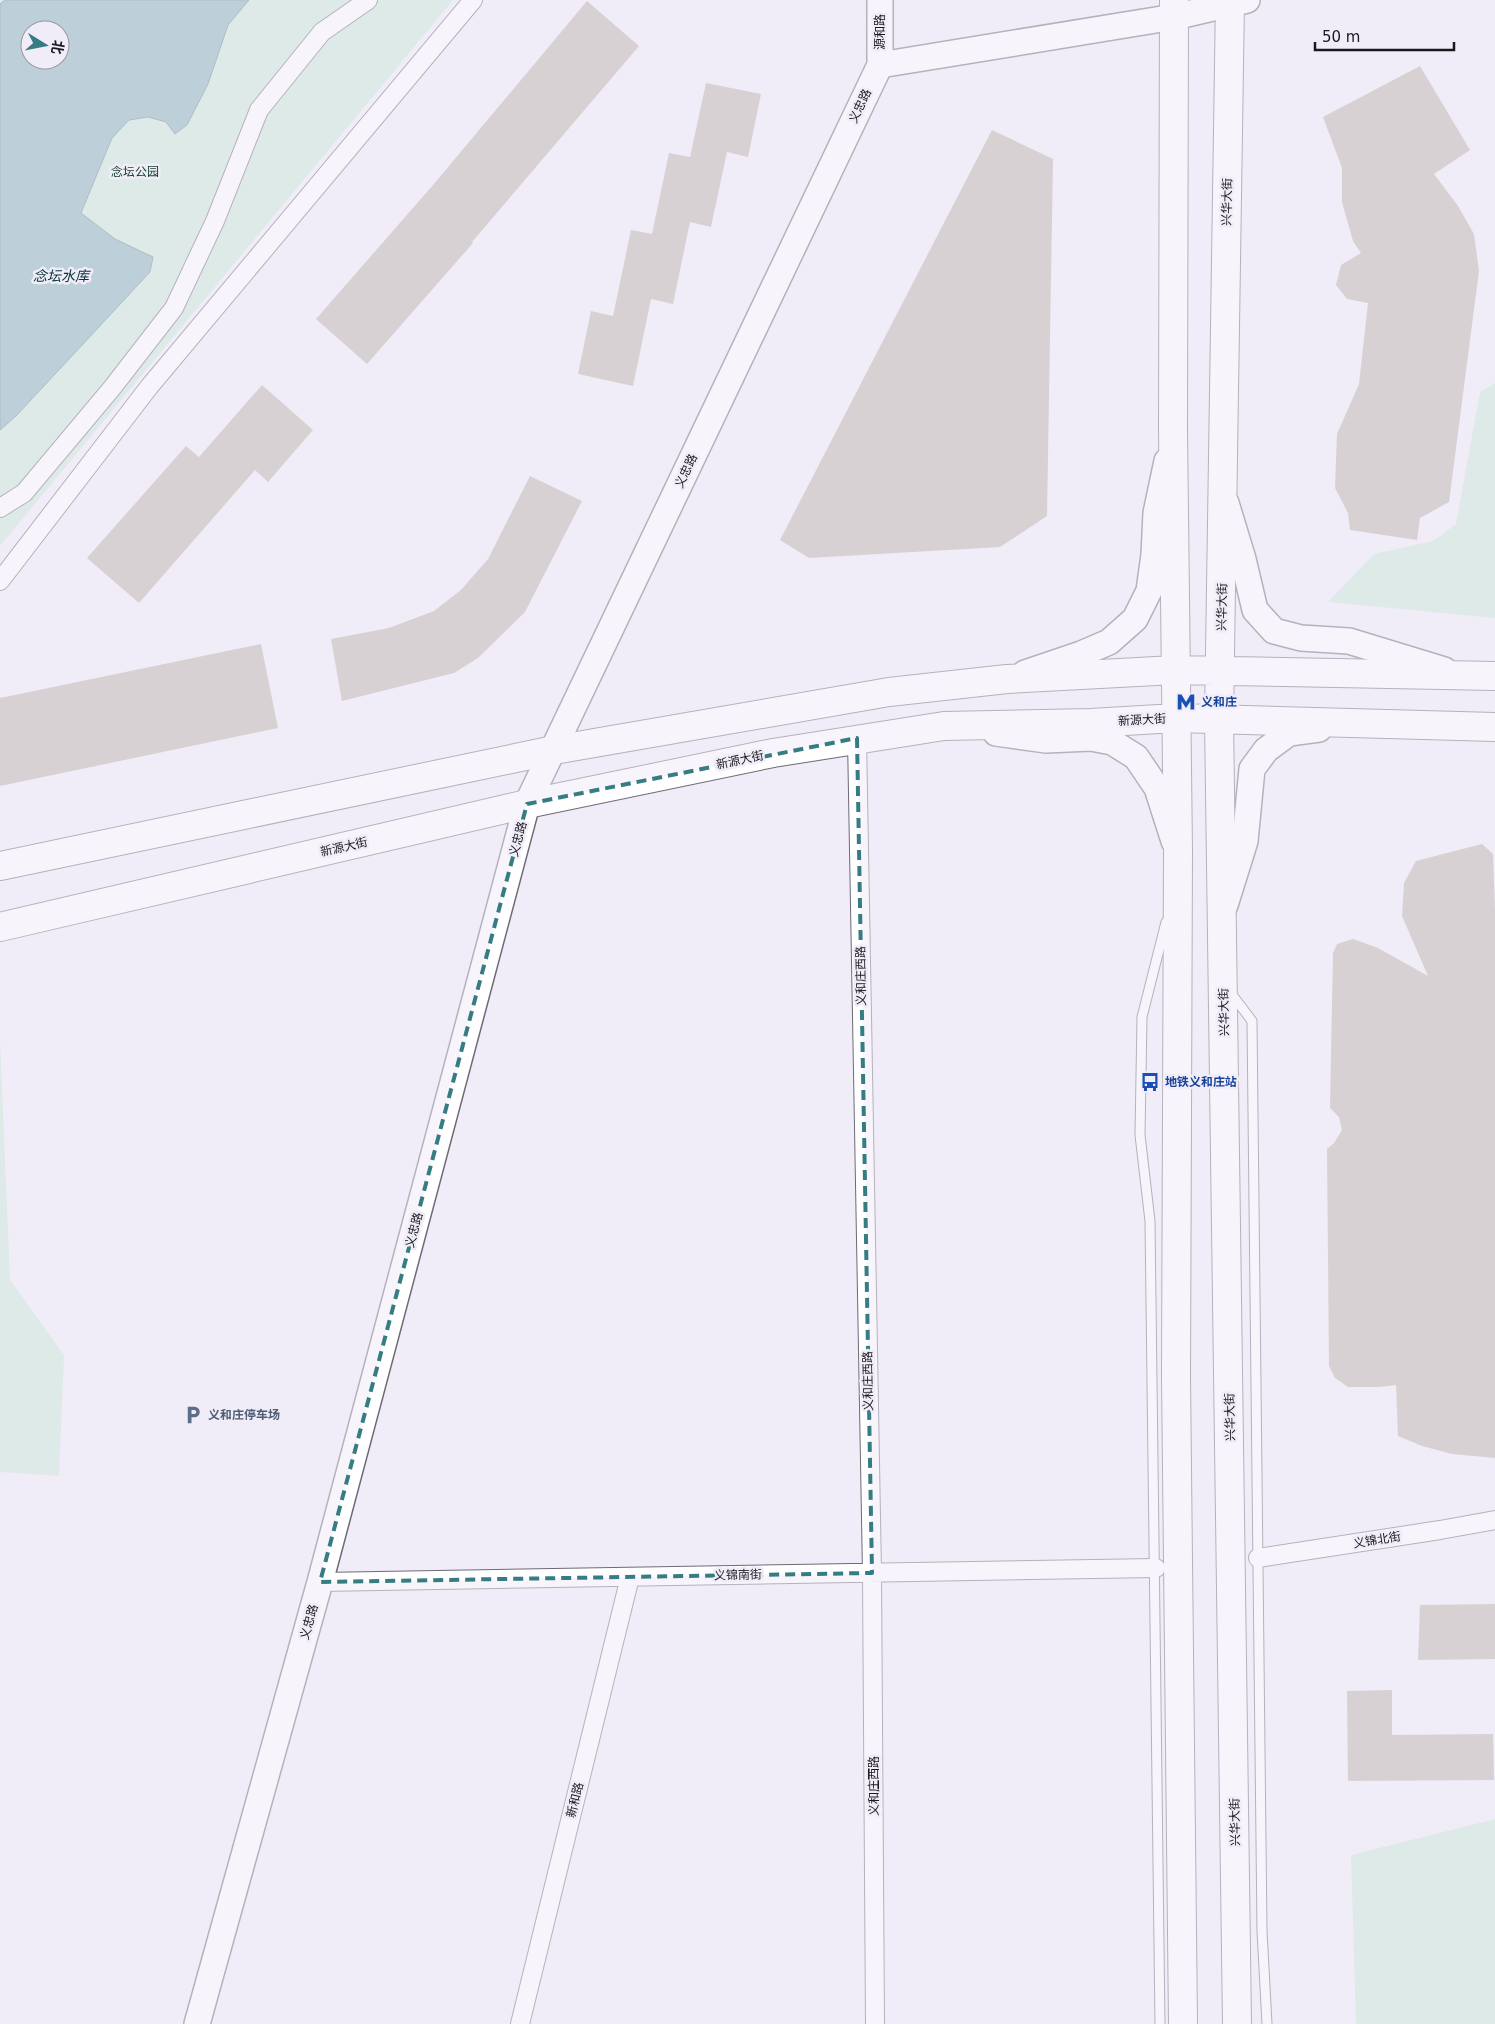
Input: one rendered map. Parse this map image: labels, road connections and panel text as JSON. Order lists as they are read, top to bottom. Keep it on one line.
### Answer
{"streets":{"main road":["兴华大街","新源大街"],"street":["源和路","义忠路","义和庄西路","义锦北街","义锦南街","新和路"]},"crossings":[["源和路","义忠路"],["义忠路","新源大街"],["义忠路","义锦南街"],["兴华大街","新源大街"],["新源大街","义和庄西路"],["义和庄西路","义锦南街"],["义锦南街","新和路"]],"water":["念坛水库"],"parks":["念坛公园"],"places":{"metro station":["义和庄"],"bus stop":["地铁义和庄站"],"parking":["义和庄停车场"]},"scale_bar":"50 m","north":"right"}
